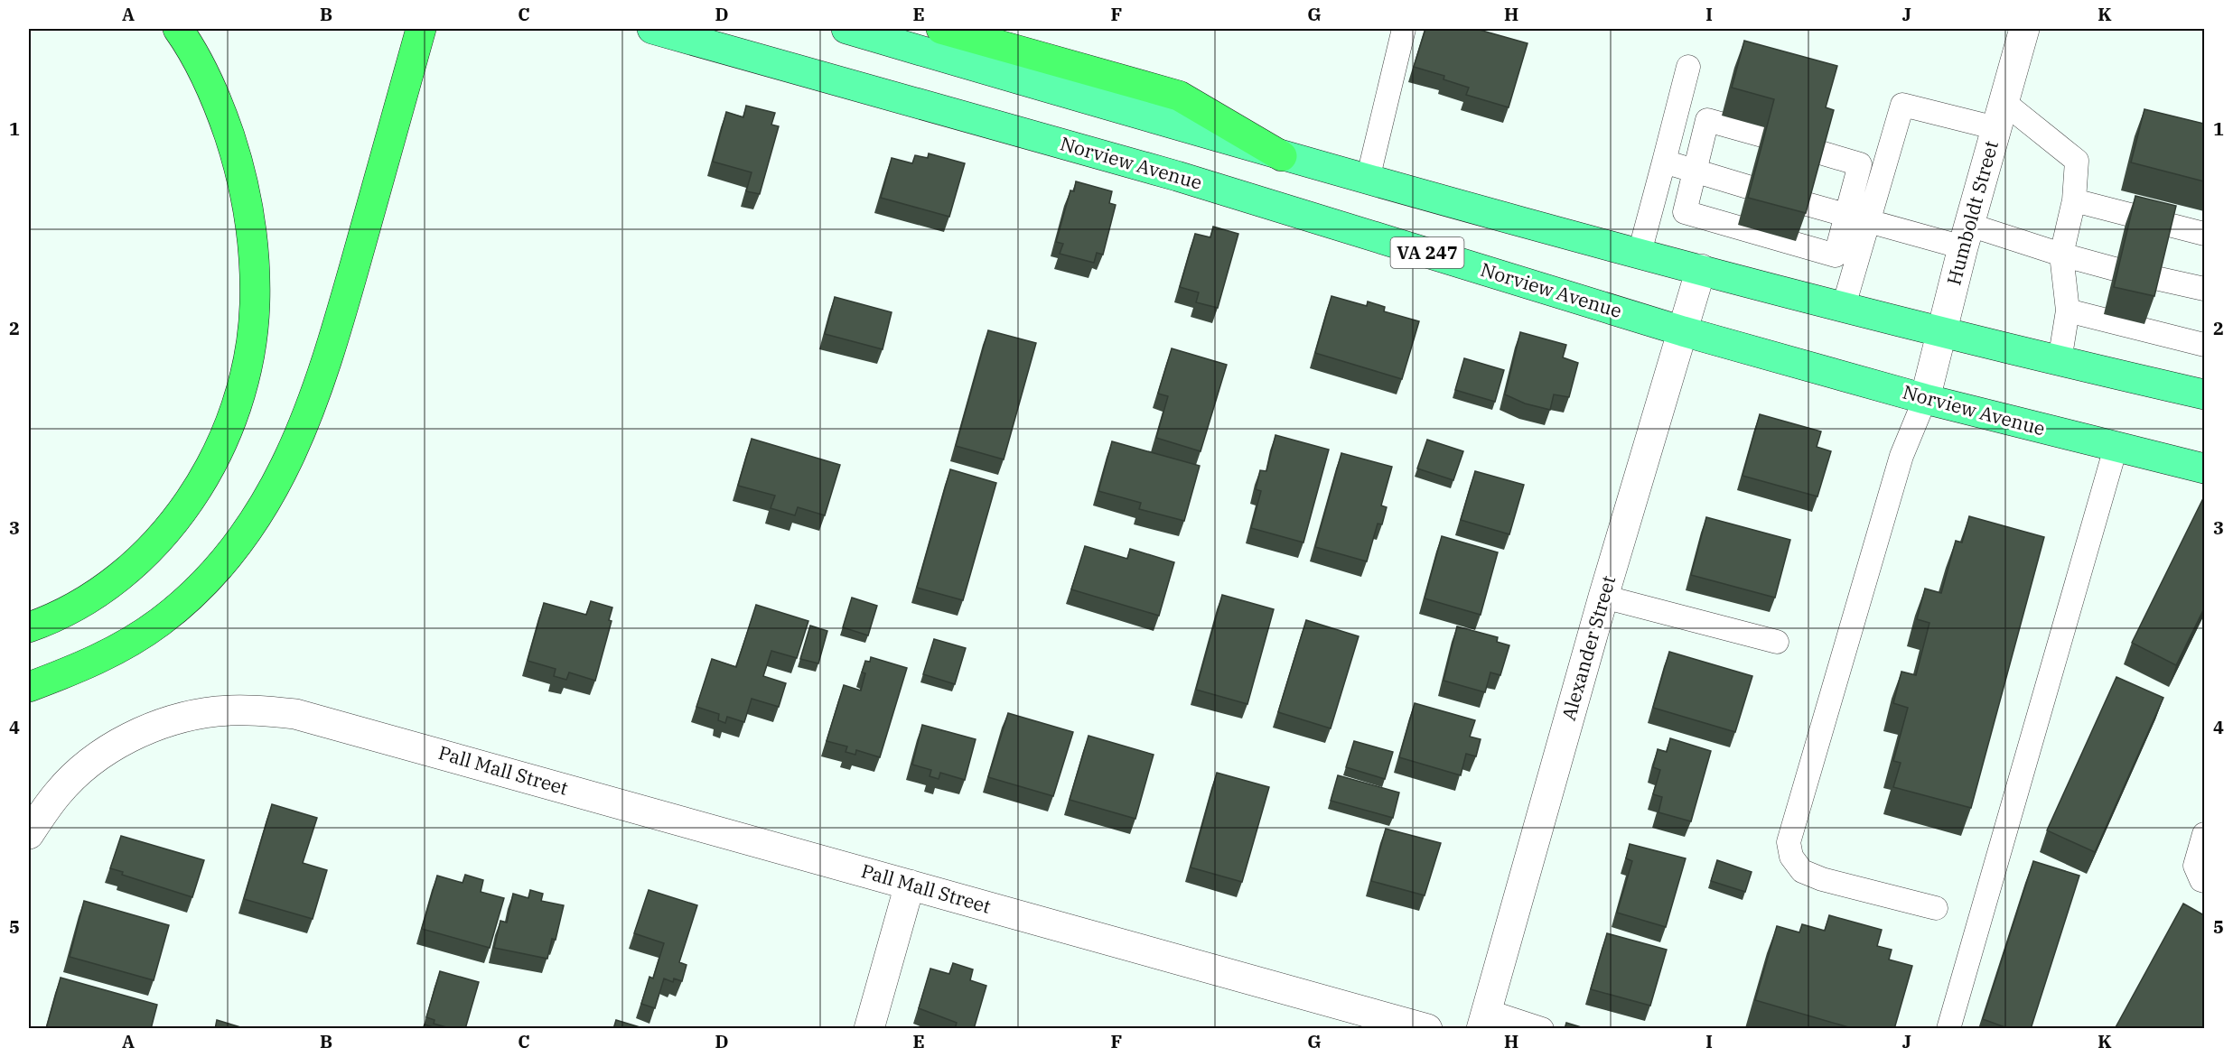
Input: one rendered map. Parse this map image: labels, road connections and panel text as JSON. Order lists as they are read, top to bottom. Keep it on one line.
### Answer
{"streets":{"main road":["Norview Avenue","VA 247"],"street":["Humboldt Street","Alexander Street","Pall Mall Street"]},"crossings":[["Norview Avenue","Humboldt Street"],["Norview Avenue","Alexander Street"]],"grid":{"columns":["A","B","C","D","E","F","G","H","I","J","K"],"rows":["1","2","3","4","5"]}}
